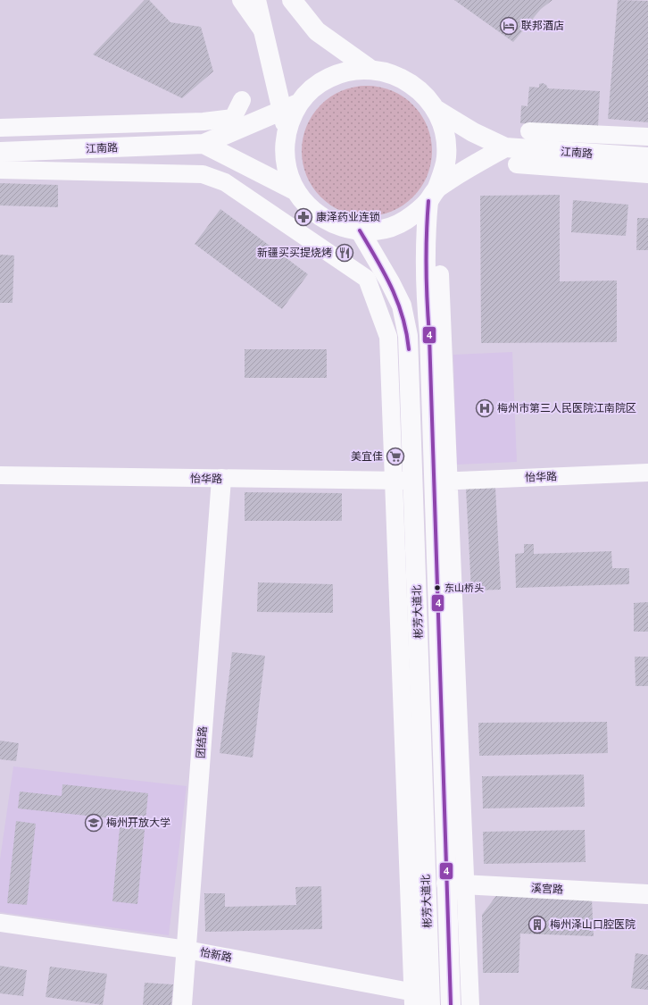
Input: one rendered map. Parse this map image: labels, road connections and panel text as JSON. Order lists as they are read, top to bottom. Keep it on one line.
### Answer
{"streets":{"main road":["江南路","彬芳大道北","团结路","溪宫路"],"street":["怡华路","怡新路"]},"crossings":[["怡华路","彬芳大道北"],["怡华路","团结路"],["彬芳大道北","溪宫路"],["彬芳大道北","怡新路"],["团结路","怡新路"]],"places":{"hotel":["联邦酒店"],"pharmacy":["康泽药业连锁"],"restaurant":["新疆买买提烧烤"],"hospital":["梅州市第三人民医院江南院区"],"supermarket":["美宜佳"],"other":["东山桥头"],"school or university":["梅州开放大学"],"building":["梅州泽山口腔医院"]},"lines":["transit line 4"]}
